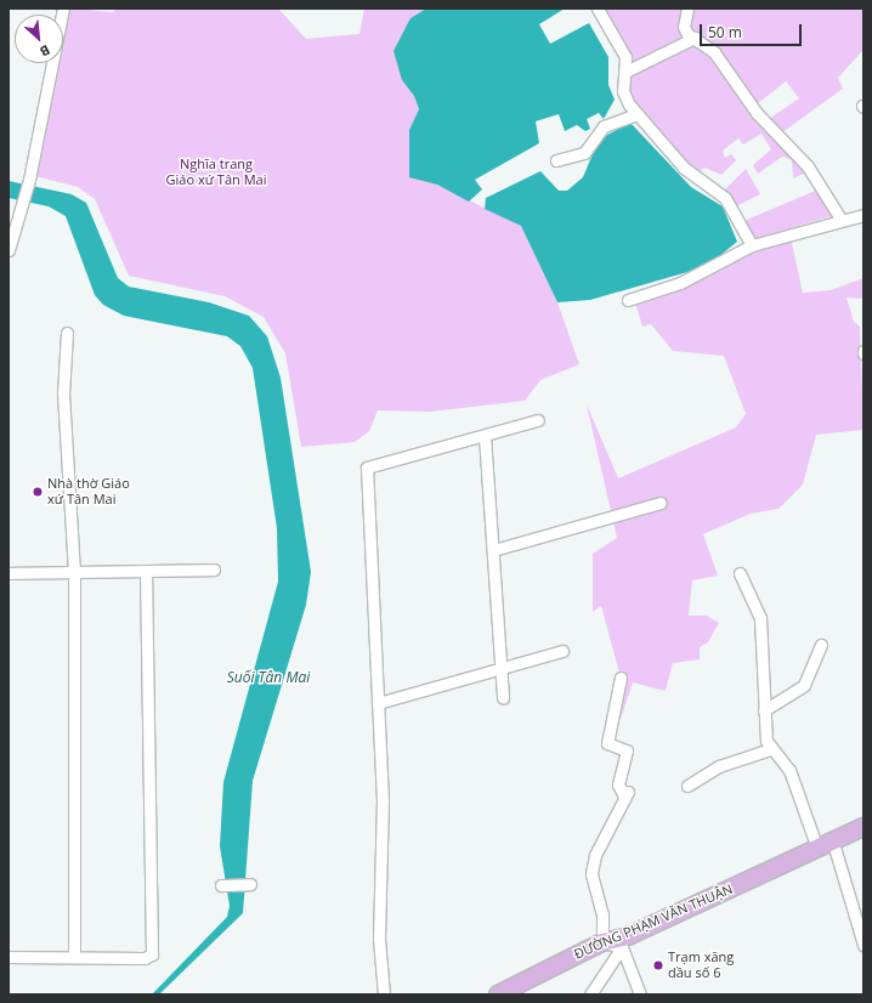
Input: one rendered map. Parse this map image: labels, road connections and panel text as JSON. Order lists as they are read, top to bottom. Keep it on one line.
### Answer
{"streets":{"main road":["ĐƯỜNG PHẠM VĂN THUẬN"]},"water":["Suối Tân Mai"],"parks":["Nghĩa trang Giáo xứ Tân Mai"],"places":["Nhà thờ Giáo xứ Tân Mai","Trạm xăng dầu số 6"],"scale_bar":"50 m","north":"bottom right"}
